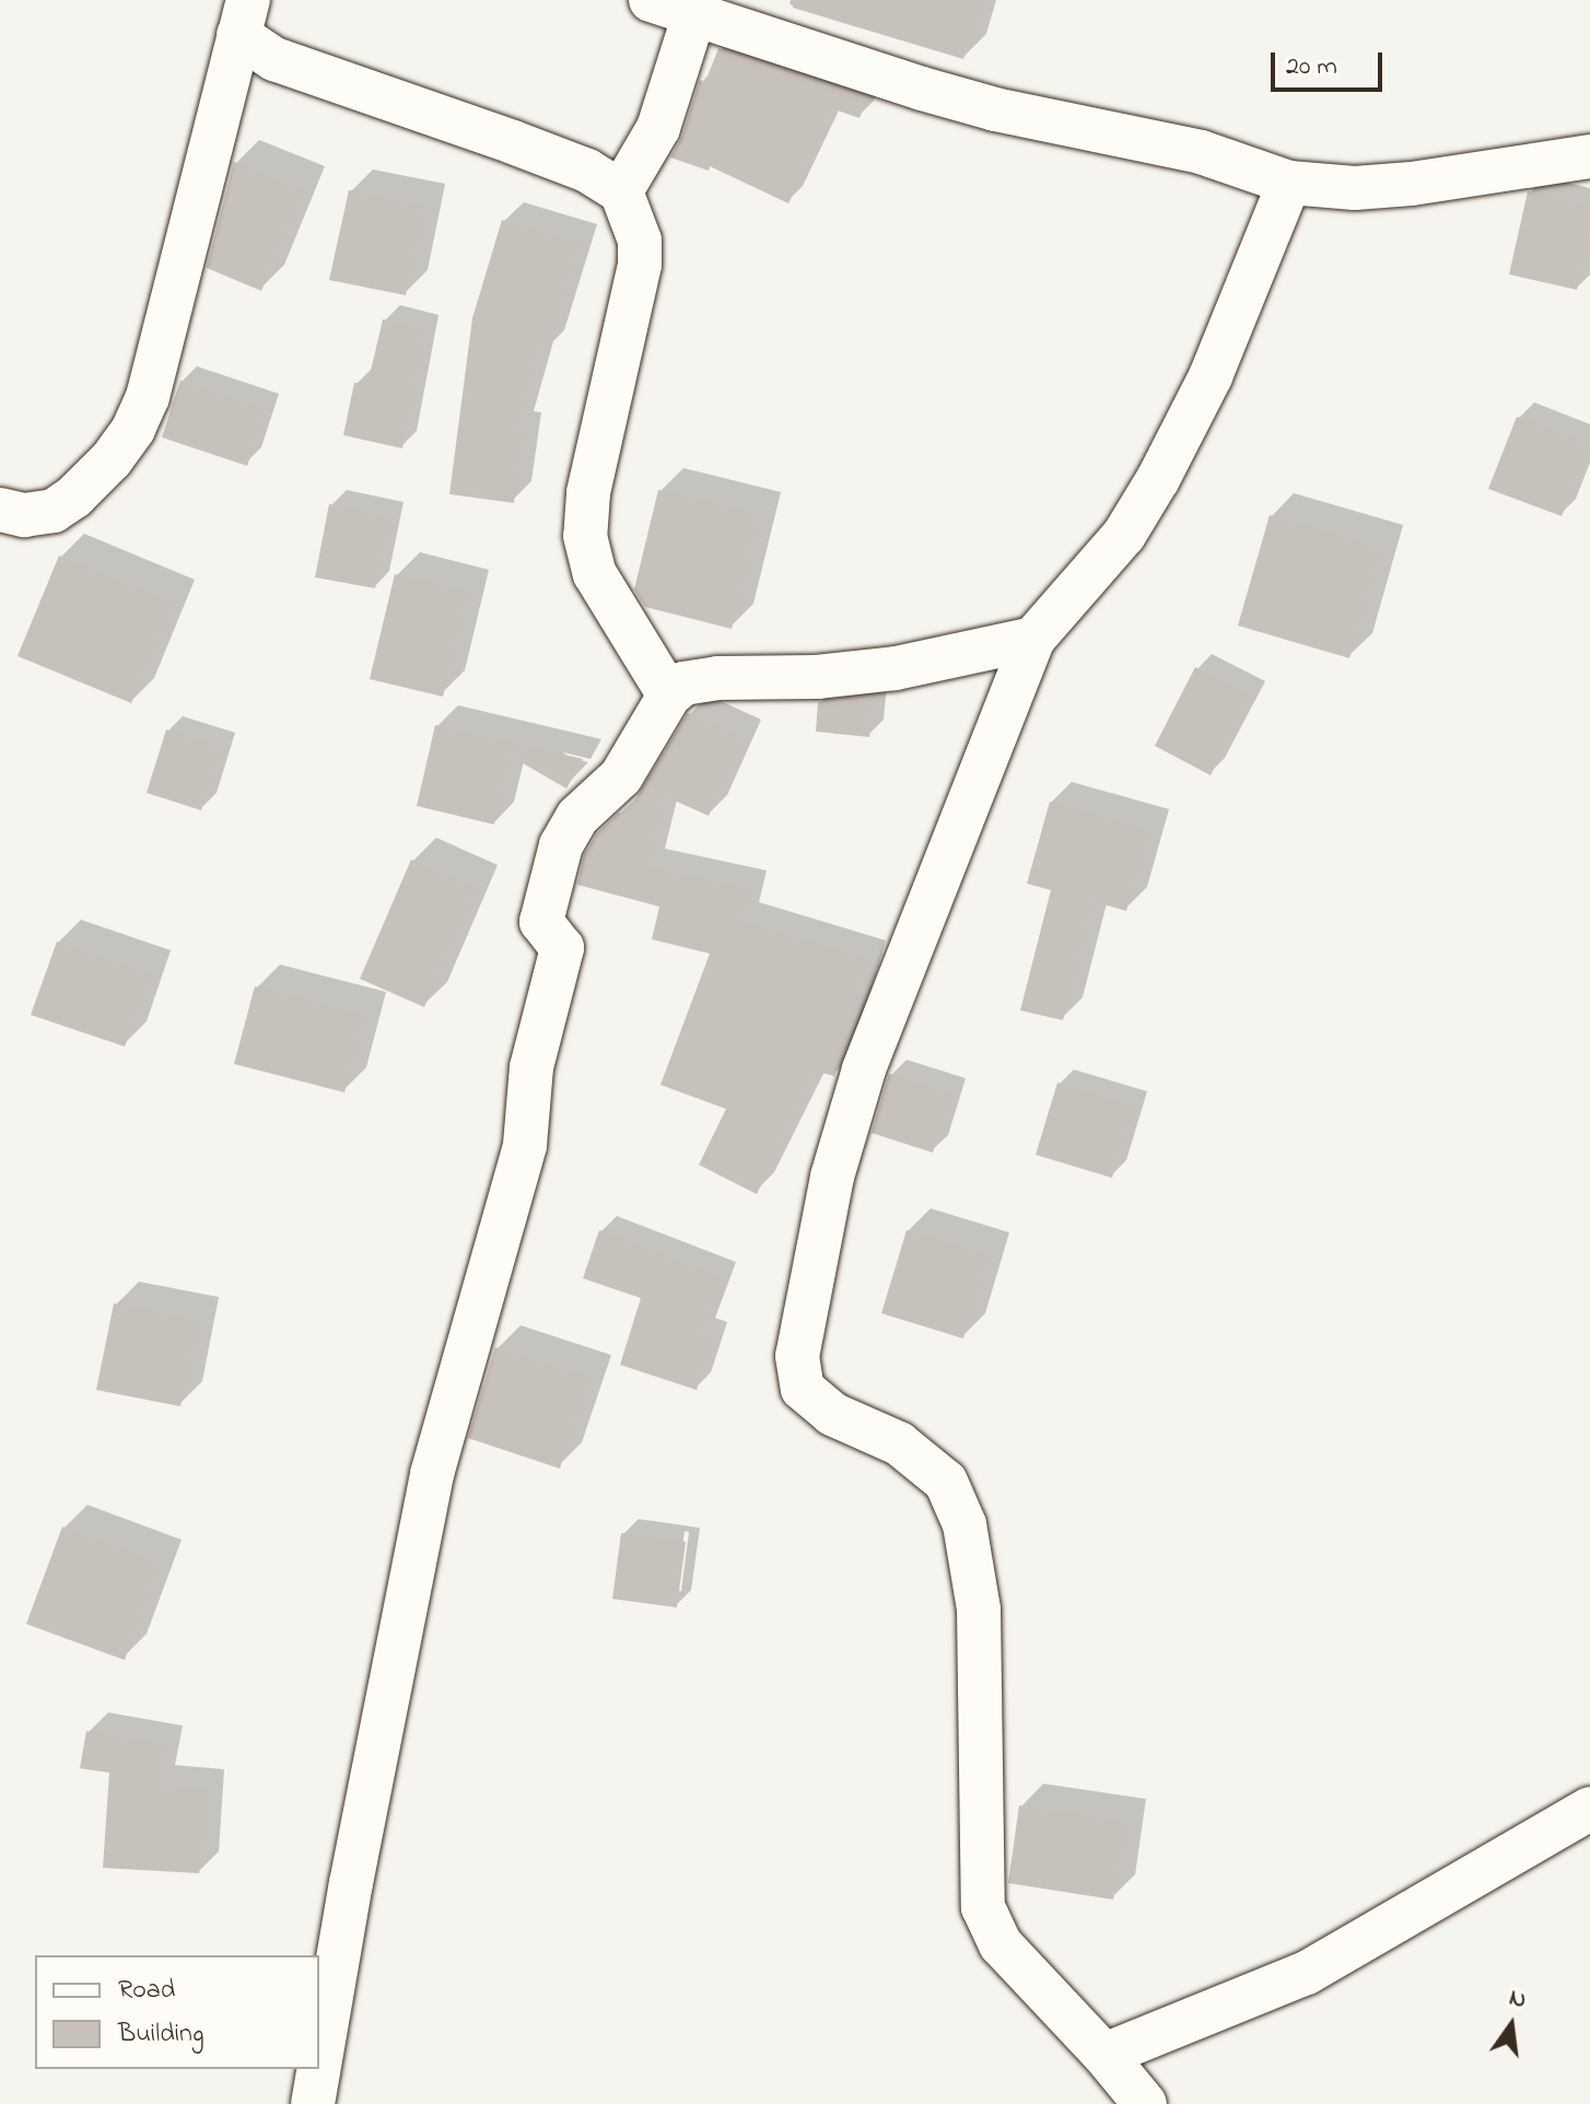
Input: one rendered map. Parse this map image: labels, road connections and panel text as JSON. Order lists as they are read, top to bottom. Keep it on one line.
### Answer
{"legend":["Road","Building"],"scale_bar":"20 m","north":"top"}
